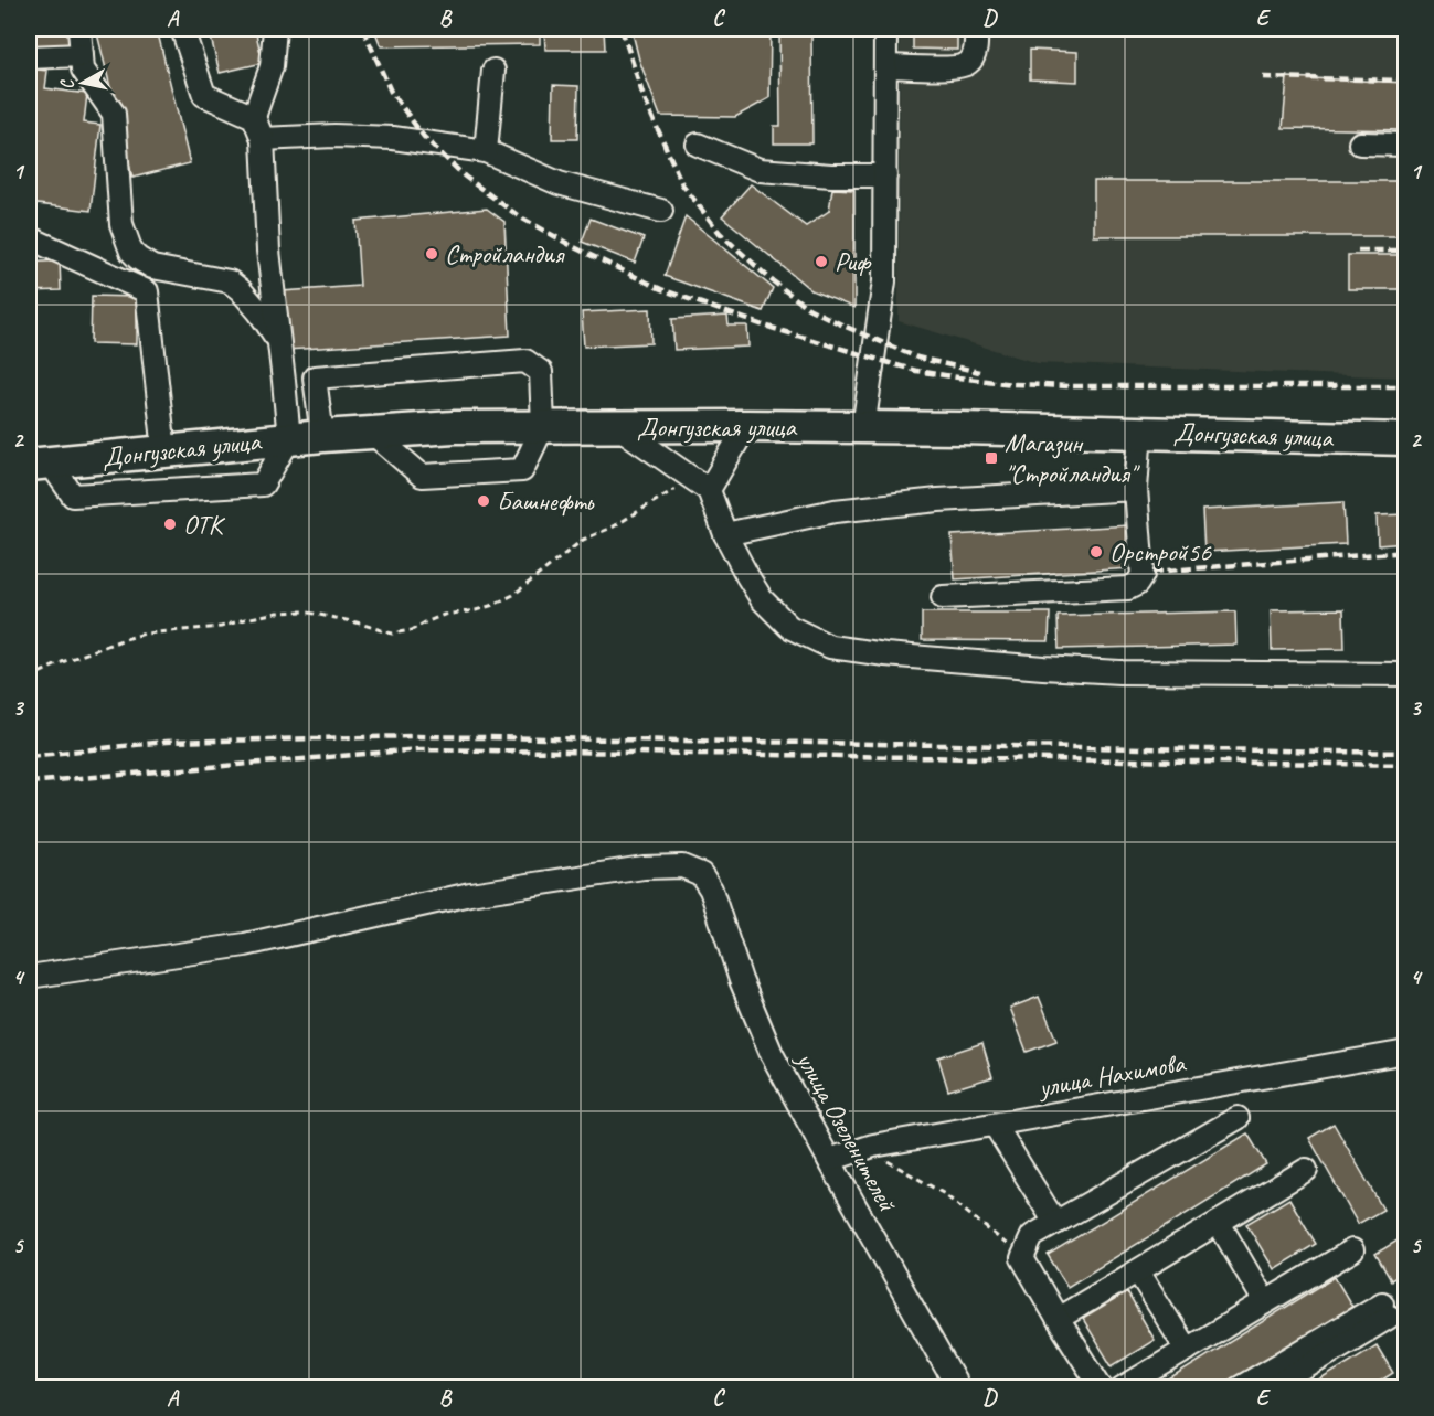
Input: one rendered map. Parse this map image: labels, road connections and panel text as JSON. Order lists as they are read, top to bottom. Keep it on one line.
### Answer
{"streets":{"highway":["Донгузская улица"],"street":["улица Нахимова","улица Озеленителей"]},"crossings":[["улица Нахимова","улица Озеленителей"]],"places":{"other":["Стройландия","Риф","Башнефть","ОТК","Орстрой56"],"transit":["Магазин \"Стройландия\""]},"north":"left","grid":{"columns":["A","B","C","D","E"],"rows":["1","2","3","4","5"]}}
